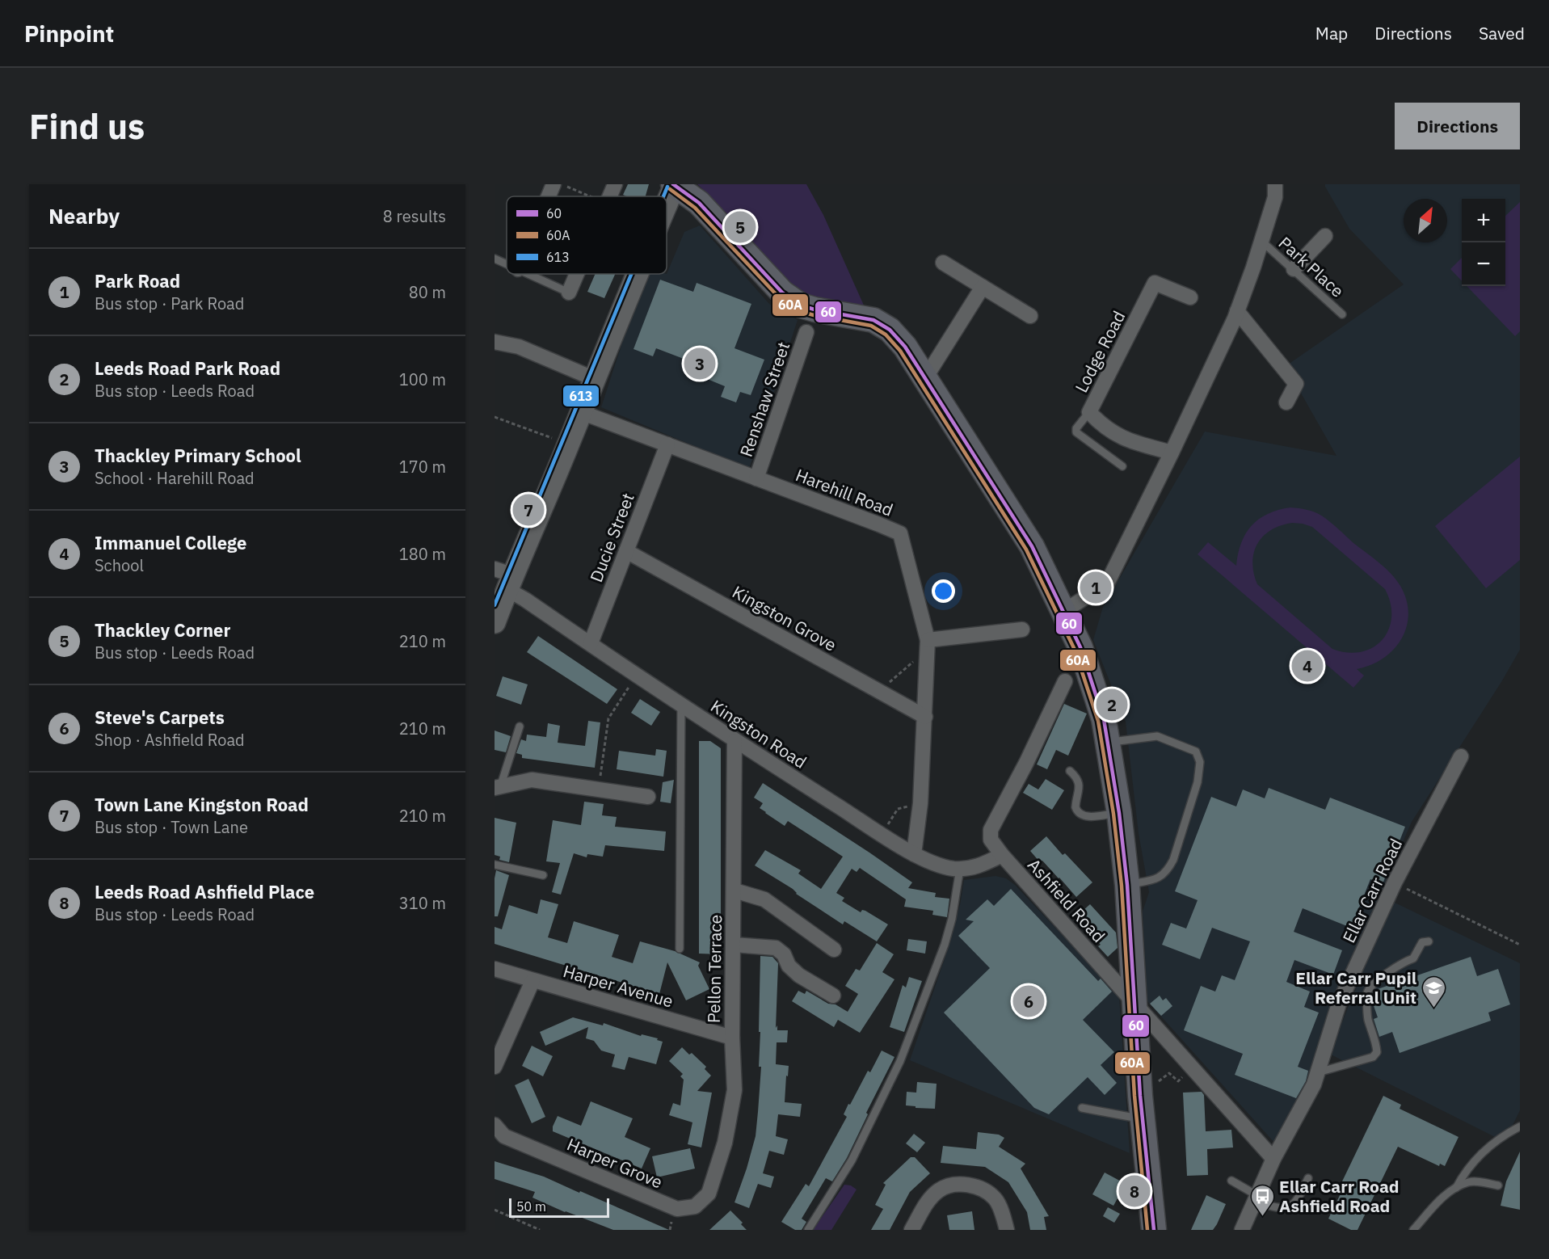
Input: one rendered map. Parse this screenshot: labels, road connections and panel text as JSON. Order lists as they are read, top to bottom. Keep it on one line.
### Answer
{"streets":{"street":["Lodge Road","Renshaw Street","Harehill Road","Ducie Street","Kingston Grove","Kingston Road","Ellar Carr Road","Ashfield Road","Pellon Terrace","Harper Avenue","Harper Grove"],"lane":["Park Place"]},"crossings":[["Renshaw Street","Harehill Road"],["Harehill Road","Ducie Street"],["Harehill Road","Kingston Grove"],["Harehill Road","Kingston Road"],["Ducie Street","Kingston Grove"],["Ducie Street","Kingston Road"],["Kingston Road","Ashfield Road"],["Kingston Road","Pellon Terrace"],["Ellar Carr Road","Ashfield Road"],["Pellon Terrace","Harper Avenue"],["Pellon Terrace","Harper Grove"]],"places":{"school or university":["Ellar Carr Pupil Referral Unit"],"bus stop":["Ellar Carr Road Ashfield Road"]},"lines":["transit line 60","transit line 613","transit line 60A"],"legend":["60","60A","613"],"scale_bar":"50 m","north":"top right","page":{"header":"Pinpoint","nav":["Map","Directions","Saved"],"buttons":"Directions","title":"Find us","heading":["Nearby","8 results"],"map_buttons":["+","−"],"pins":["5","3","7","1","4","2","6","8"],"list":[{"mark":"1","name":"Park Road","note":"Bus stop · Park Road","value":"80 m"},{"mark":"2","name":"Leeds Road Park Road","note":"Bus stop · Leeds Road","value":"100 m"},{"mark":"3","name":"Thackley Primary School","note":"School · Harehill Road","value":"170 m"},{"mark":"4","name":"Immanuel College","note":"School","value":"180 m"},{"mark":"5","name":"Thackley Corner","note":"Bus stop · Leeds Road","value":"210 m"},{"mark":"6","name":"Steve's Carpets","note":"Shop · Ashfield Road","value":"210 m"},{"mark":"7","name":"Town Lane Kingston Road","note":"Bus stop · Town Lane","value":"210 m"},{"mark":"8","name":"Leeds Road Ashfield Place","note":"Bus stop · Leeds Road","value":"310 m"}],"scale":"50 m"}}
